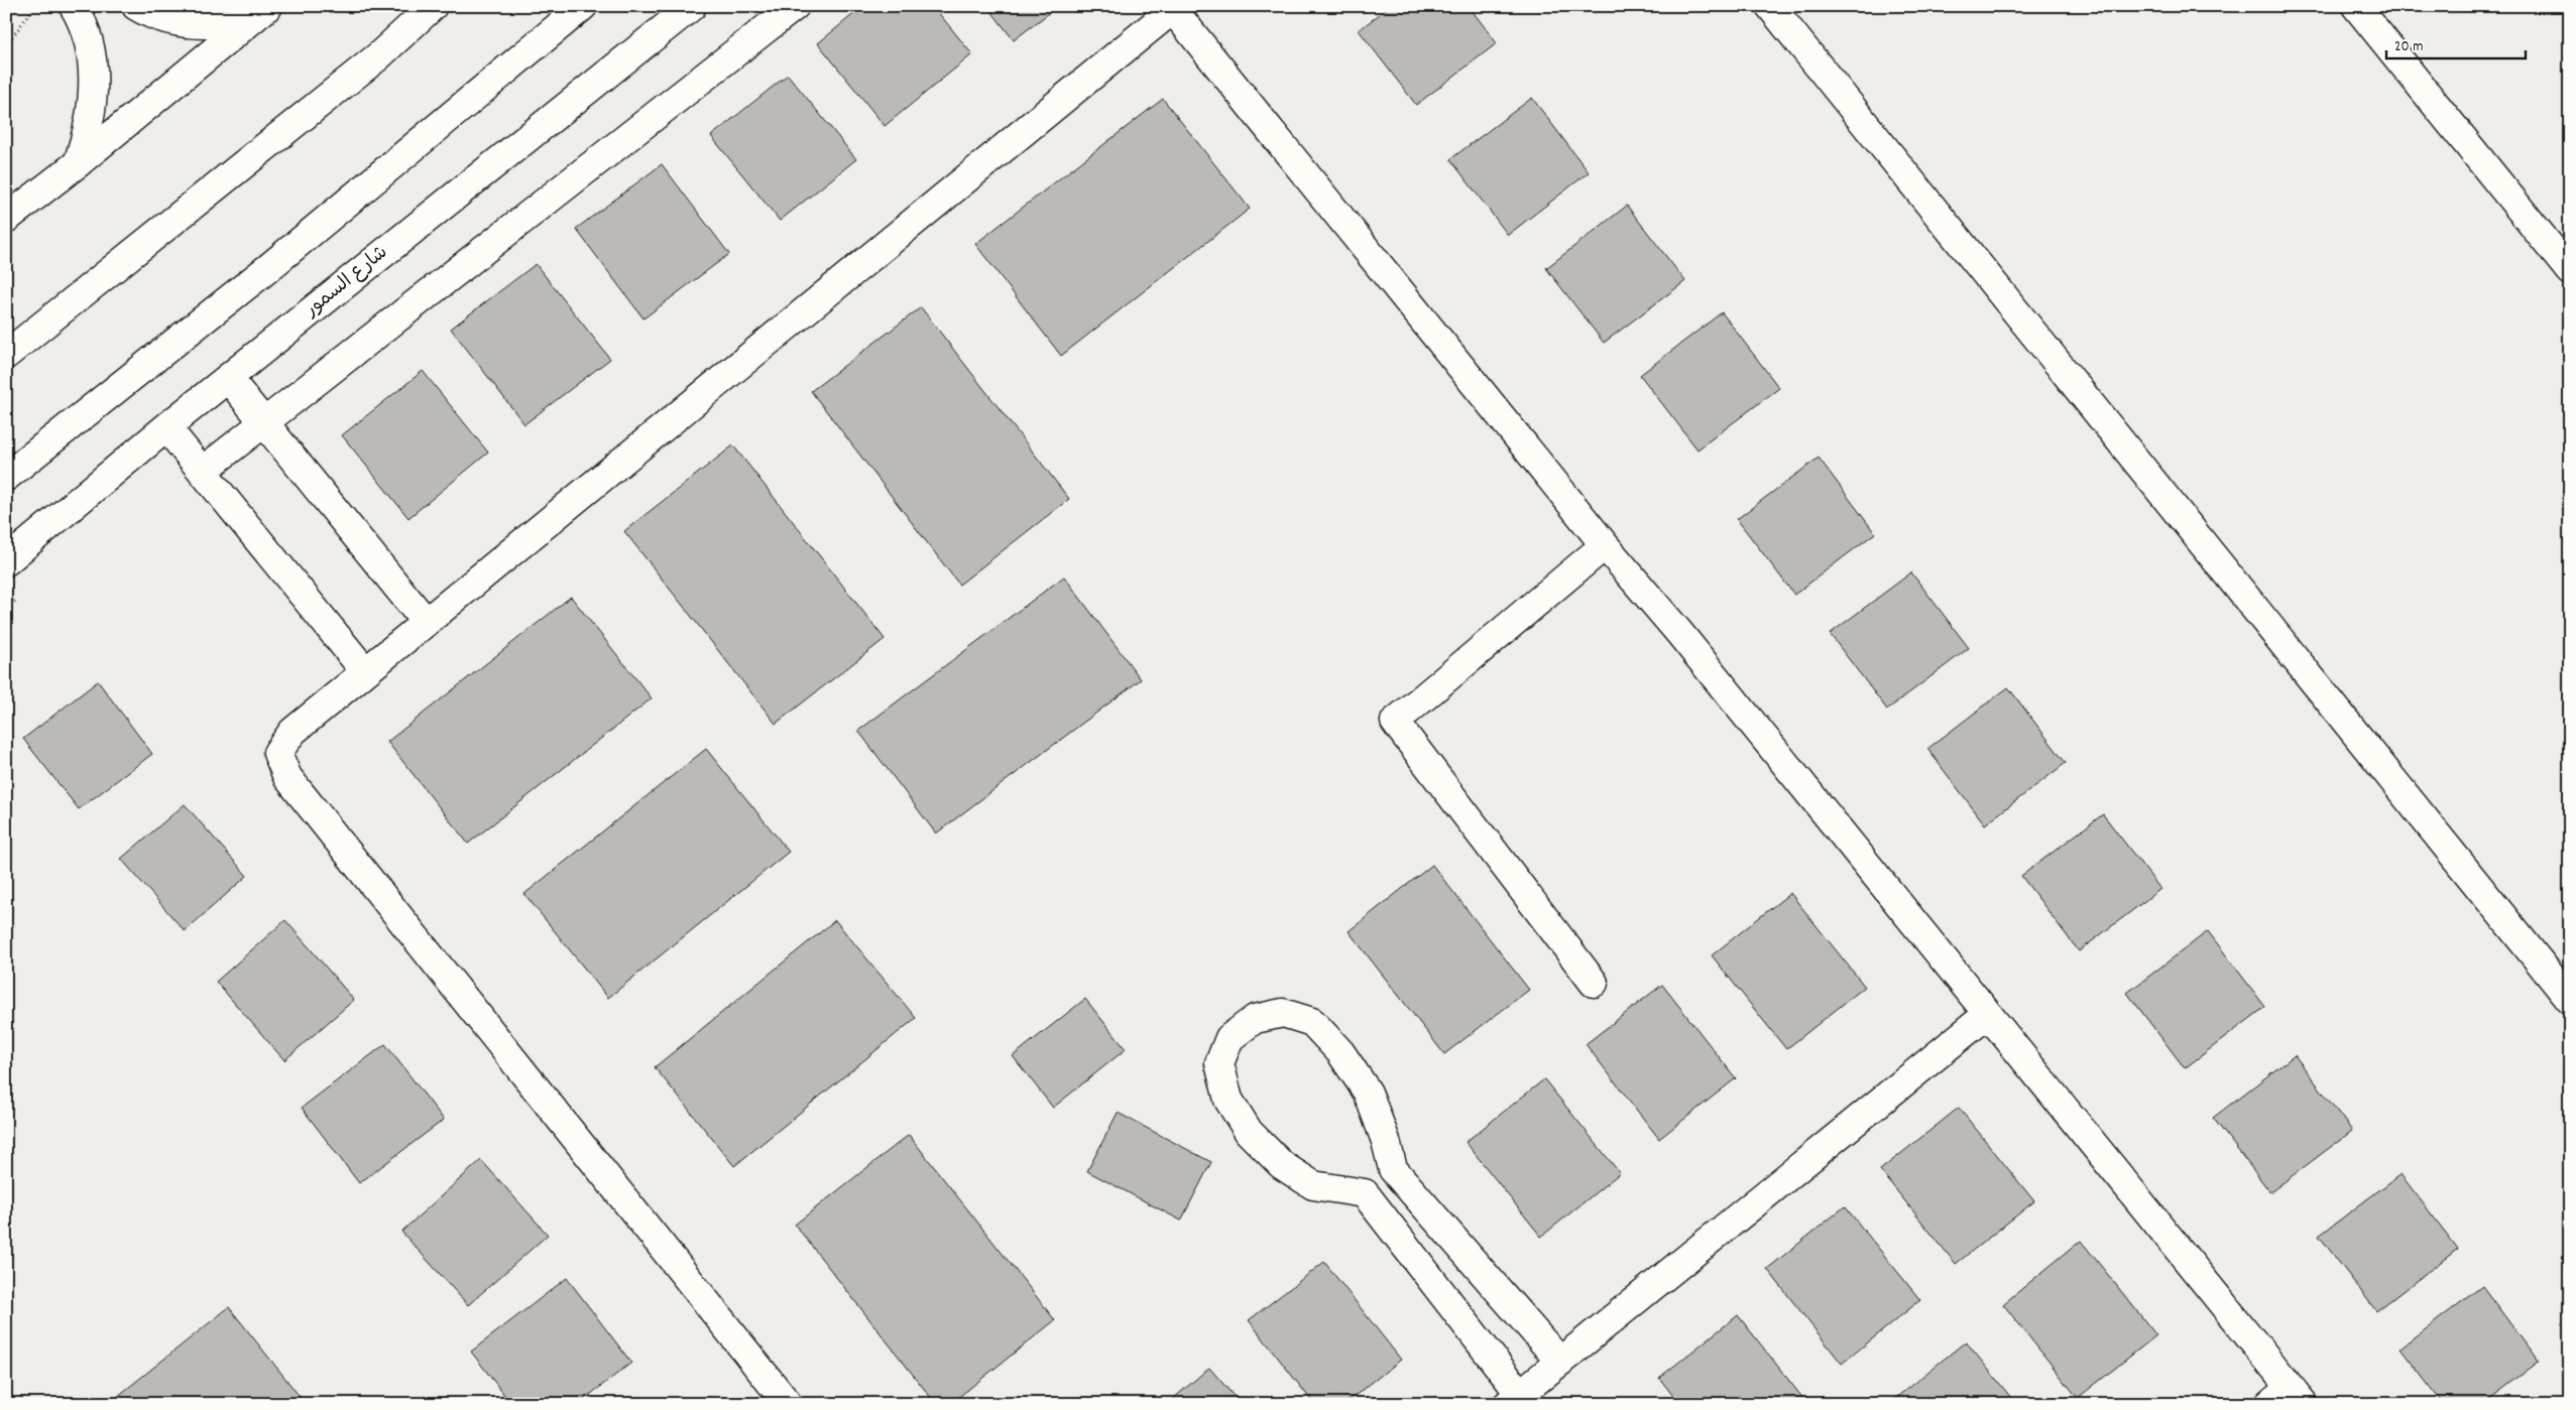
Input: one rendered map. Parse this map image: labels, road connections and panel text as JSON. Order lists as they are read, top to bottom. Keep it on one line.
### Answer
{"streets":{"main road":["شارع السمور"]},"scale_bar":"20 m"}
